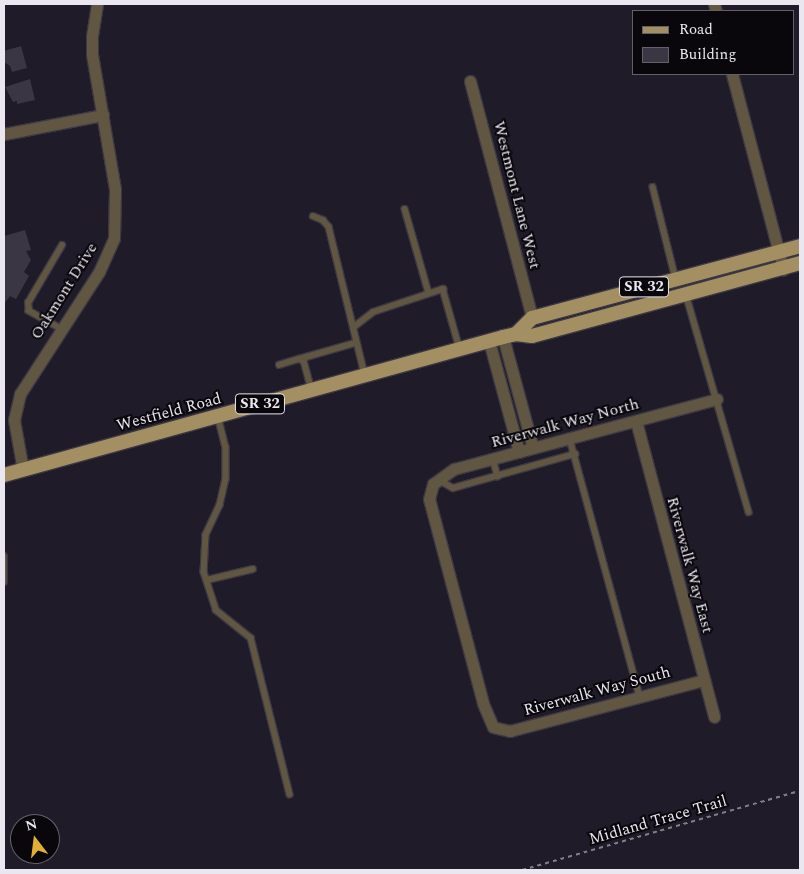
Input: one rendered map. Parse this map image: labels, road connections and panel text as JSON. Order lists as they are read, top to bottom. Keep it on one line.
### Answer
{"streets":{"main road":["SR 32","Westfield Road"],"street":["Westmont Lane West","Oakmont Drive","Riverwalk Way North","Riverwalk Way East","Riverwalk Way South"],"path":["Midland Trace Trail"]},"crossings":[["Westmont Lane West","Westfield Road"],["Oakmont Drive","Westfield Road"],["Riverwalk Way North","Riverwalk Way East"],["Riverwalk Way North","Riverwalk Way South"],["Riverwalk Way East","Riverwalk Way South"]],"legend":["Road","Building"],"north":"top"}
